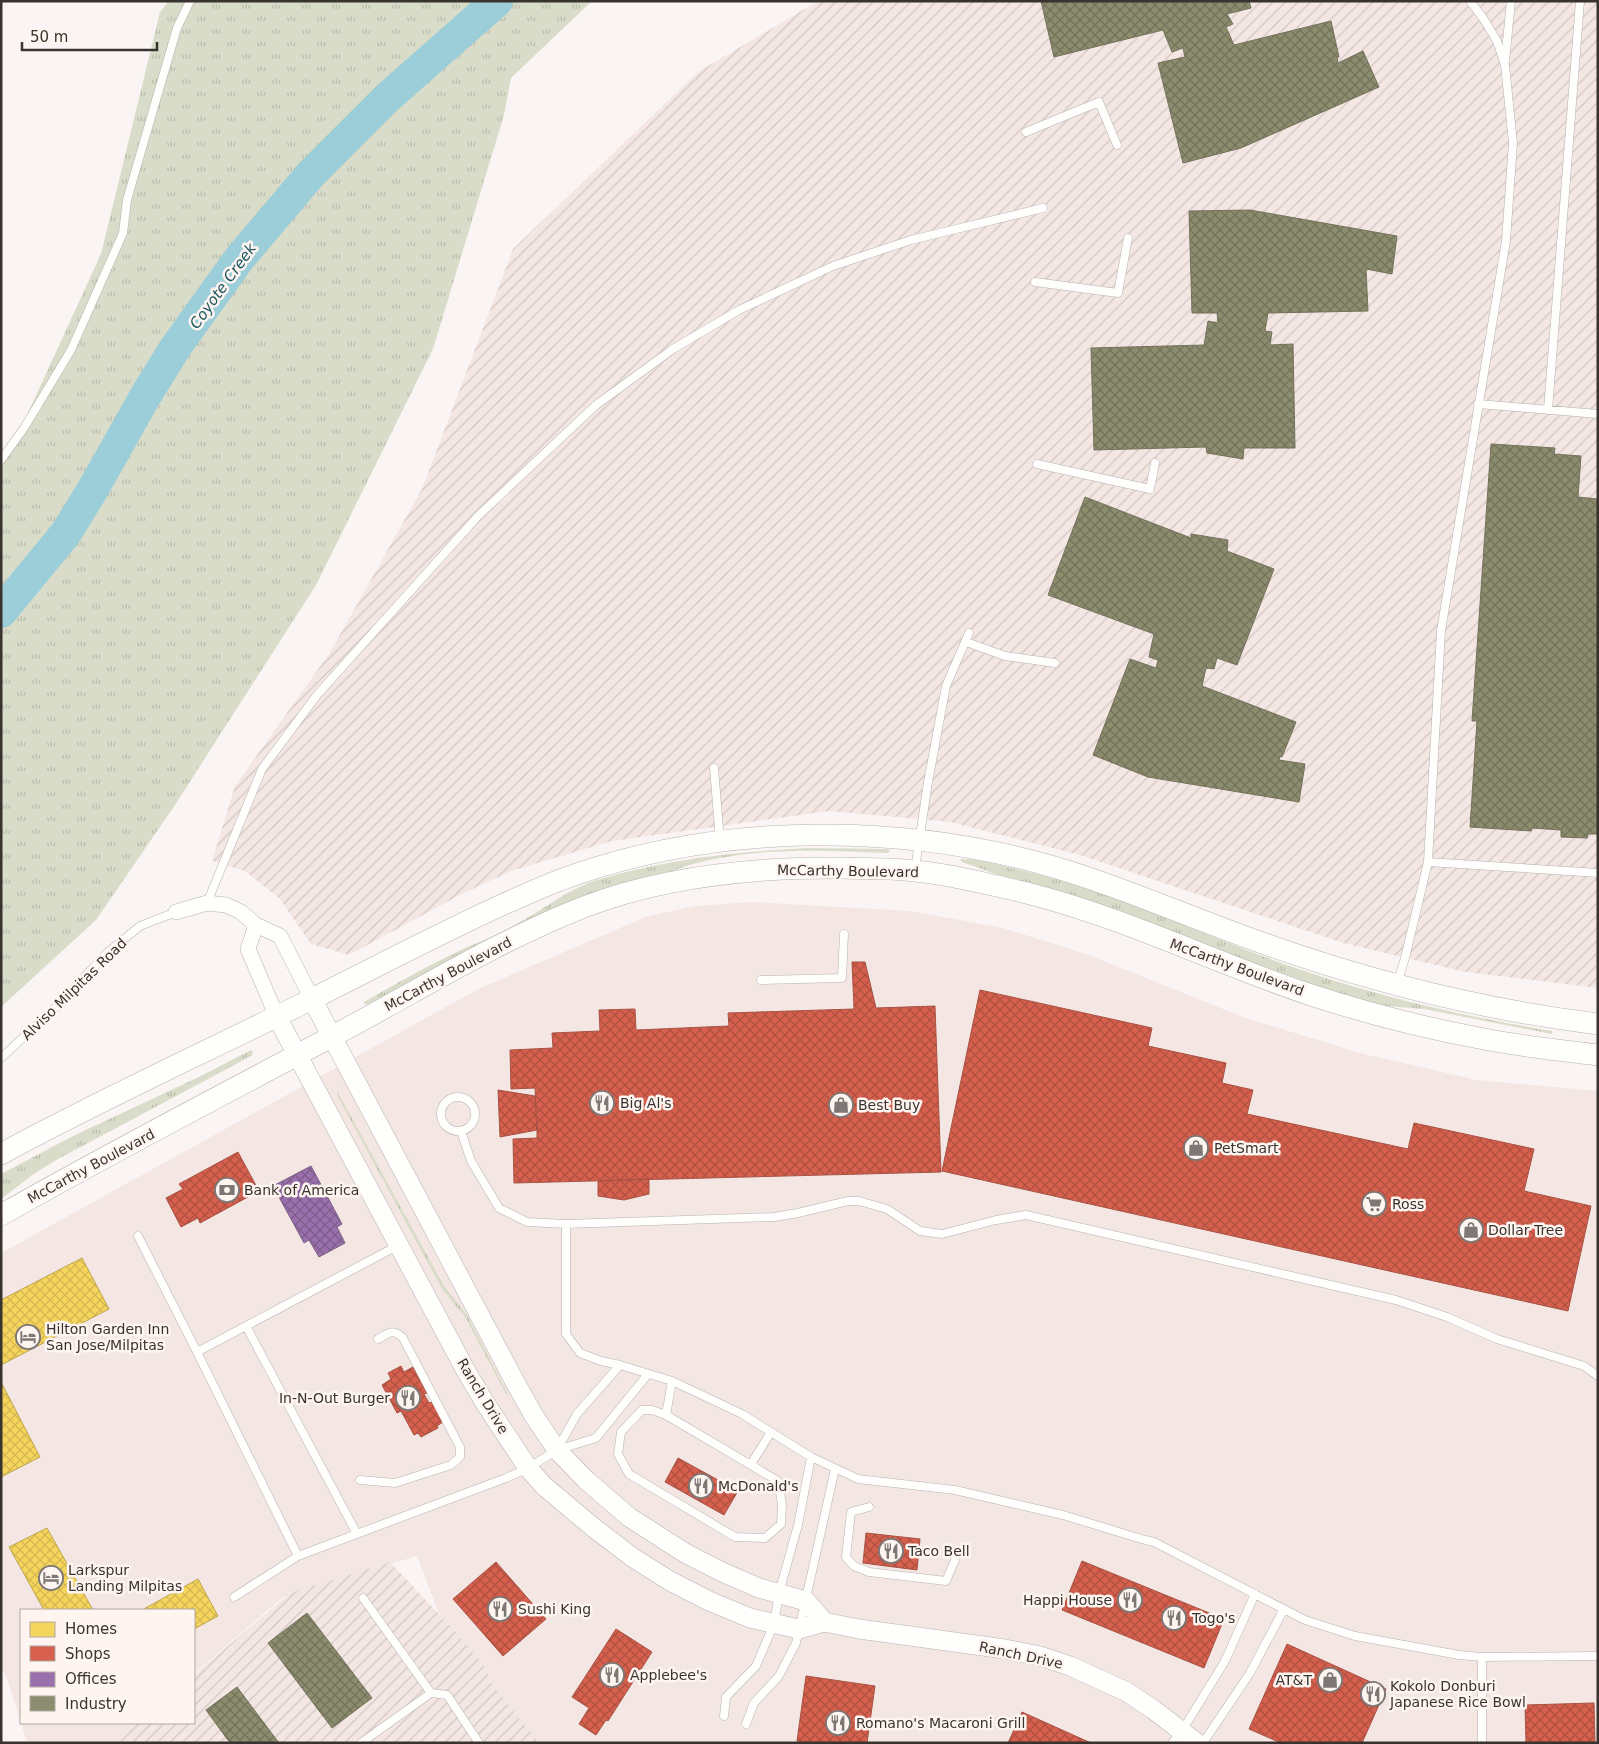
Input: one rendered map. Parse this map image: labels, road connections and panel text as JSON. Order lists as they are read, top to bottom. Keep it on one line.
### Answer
{"streets":{"main road":["McCarthy Boulevard"],"street":["Ranch Drive"],"lane":["Alviso Milpitas Road"]},"crossings":[["McCarthy Boulevard","Ranch Drive"]],"water":["Coyote Creek"],"places":{"restaurant":["Big Al's","In-N-Out Burger","McDonald's","Taco Bell","Happi House","Sushi King","Togo's","Applebee's","Kokolo Donburi Japanese Rice Bowl","Romano's Macaroni Grill"],"shop":["Best Buy","PetSmart","Dollar Tree","AT&T"],"bank":["Bank of America"],"supermarket":["Ross"],"hotel":["Hilton Garden Inn San Jose/Milpitas","Larkspur Landing Milpitas"]},"legend":["Homes","Shops","Offices","Industry"],"scale_bar":"50 m"}
